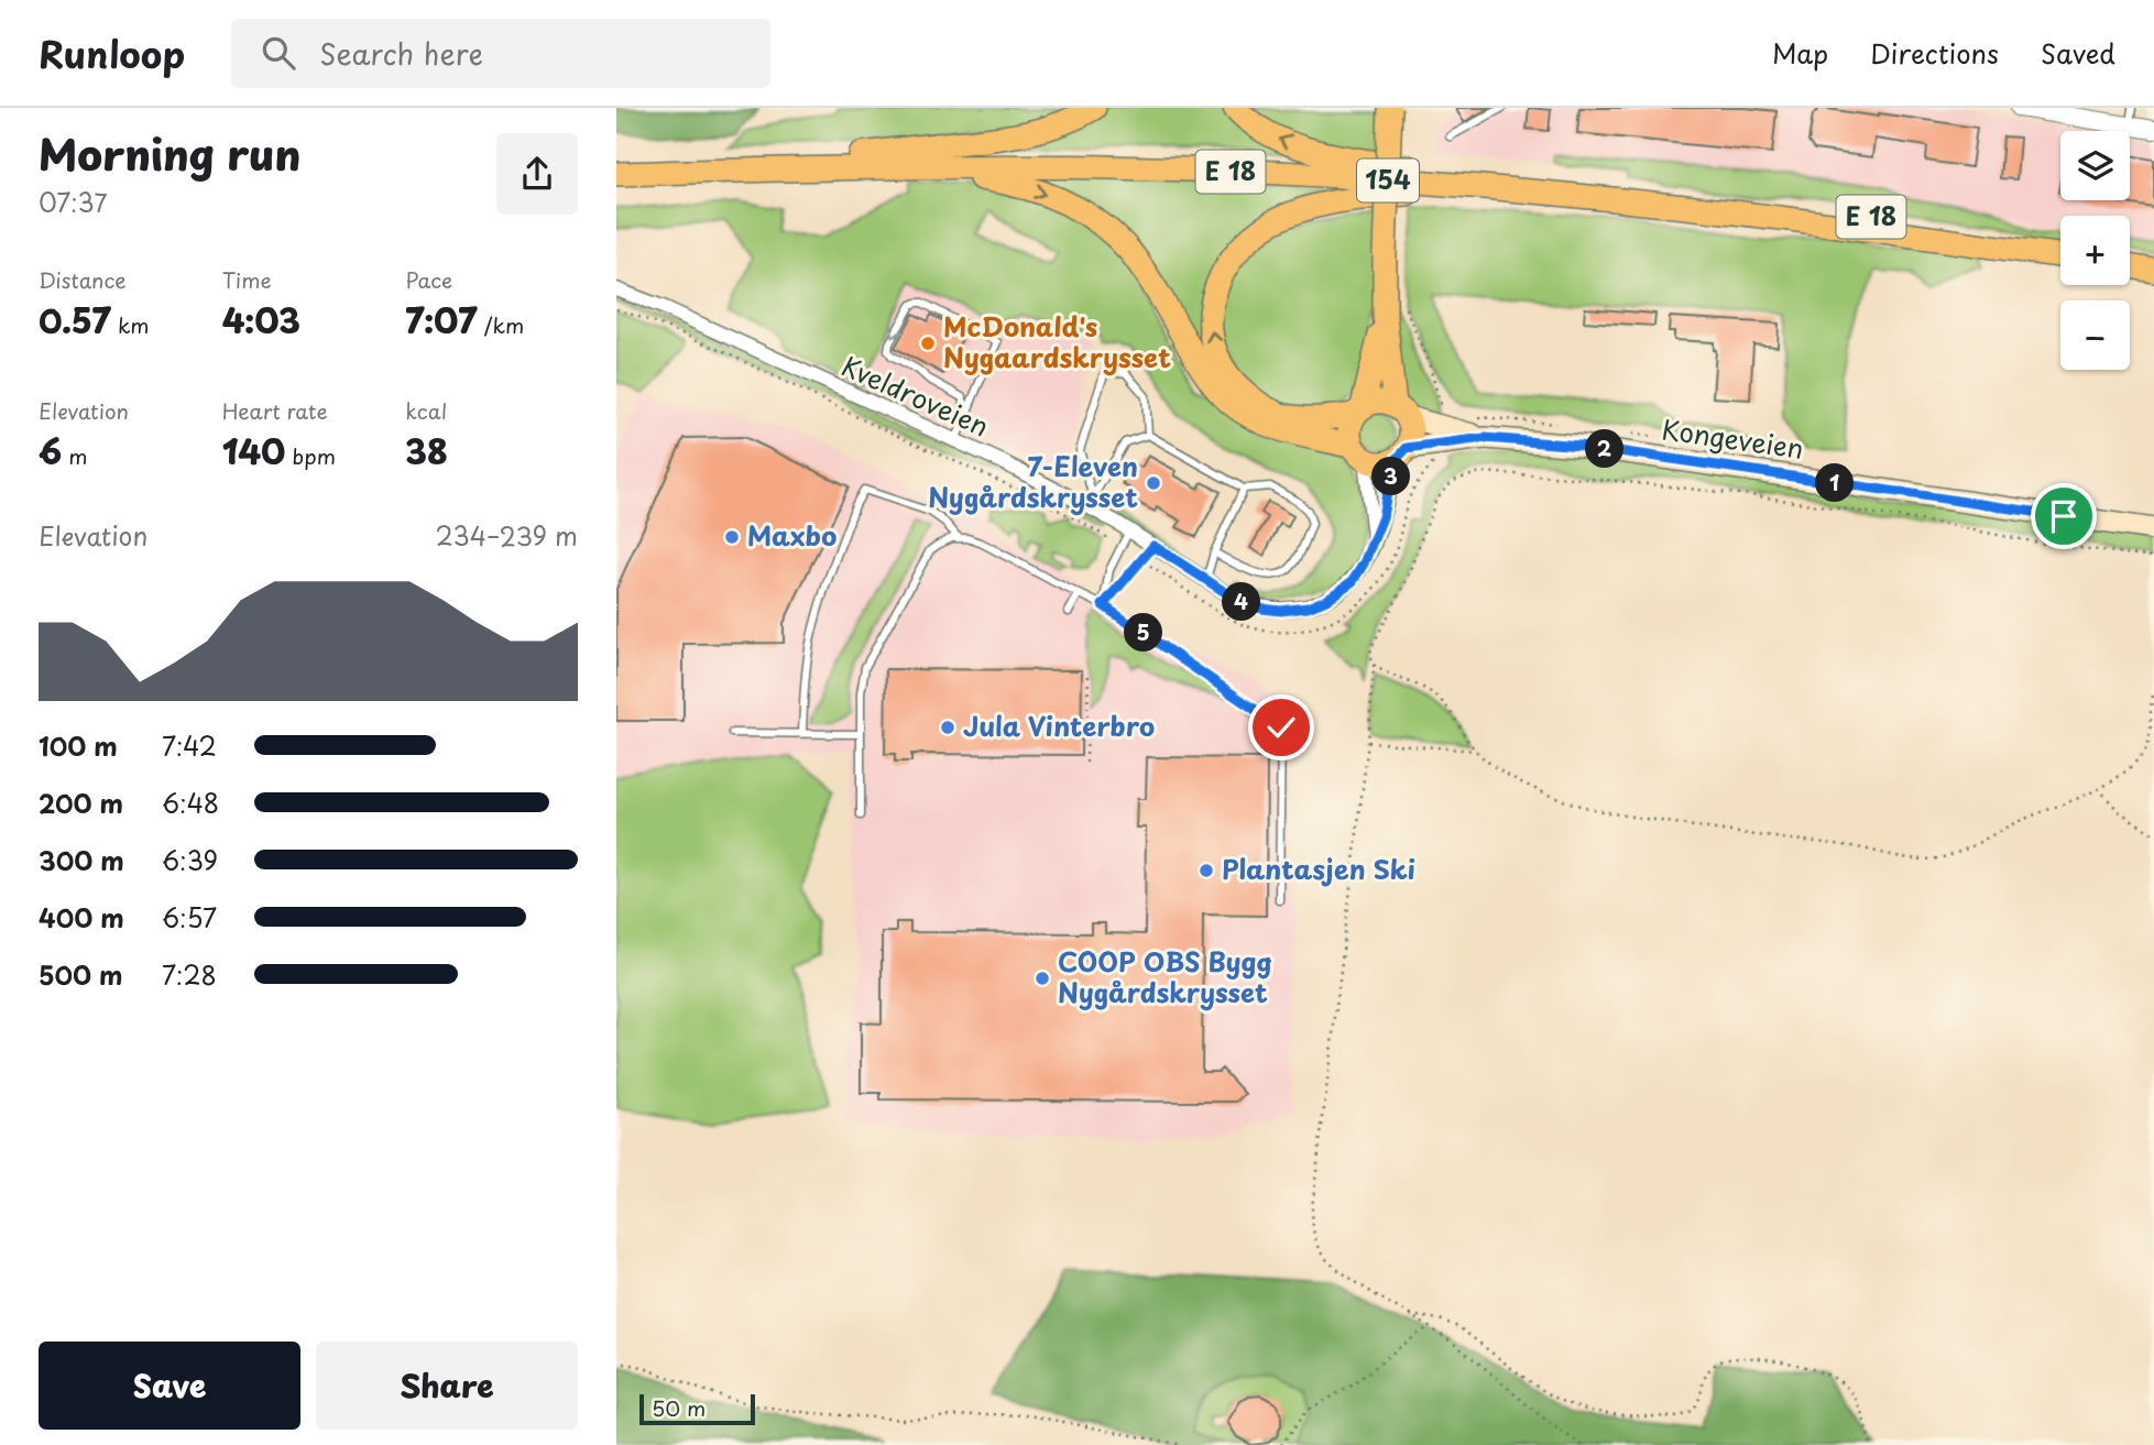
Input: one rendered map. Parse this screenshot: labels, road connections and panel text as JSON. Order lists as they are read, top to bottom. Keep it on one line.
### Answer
{"streets":{"main road":["E 18","154","Kongeveien"],"street":["Kveldroveien"]},"crossings":[["E 18","154"],["E 18","Kveldroveien"],["E 18","Kongeveien"],["154","Kveldroveien"],["154","Kongeveien"],["Kveldroveien","Kongeveien"]],"places":["McDonald's Nygaardskrysset","7-Eleven Nygårdskrysset","Maxbo","Jula Vinterbro","Plantasjen Ski","COOP OBS Bygg Nygårdskrysset"],"scale_bar":"50 m","page":{"header":"Runloop","search":"Search here","nav":["Map","Directions","Saved"],"heading":["Morning run","07:37"],"map_buttons":["+","−"],"stats":[["Distance","0.57 km"],["Time","4:03"],["Pace","7:07 /km"],["Elevation","6 m"],["Heart rate","140 bpm"],["kcal","38"]],"pins":["2","3","1","4","5"],"chart":["Elevation","234–239 m"],"list":[{"name":"100 m","note":"7:42"},{"name":"200 m","note":"6:48"},{"name":"300 m","note":"6:39"},{"name":"400 m","note":"6:57"},{"name":"500 m","note":"7:28"}],"buttons":["Save","Share"],"scale":"50 m"}}
